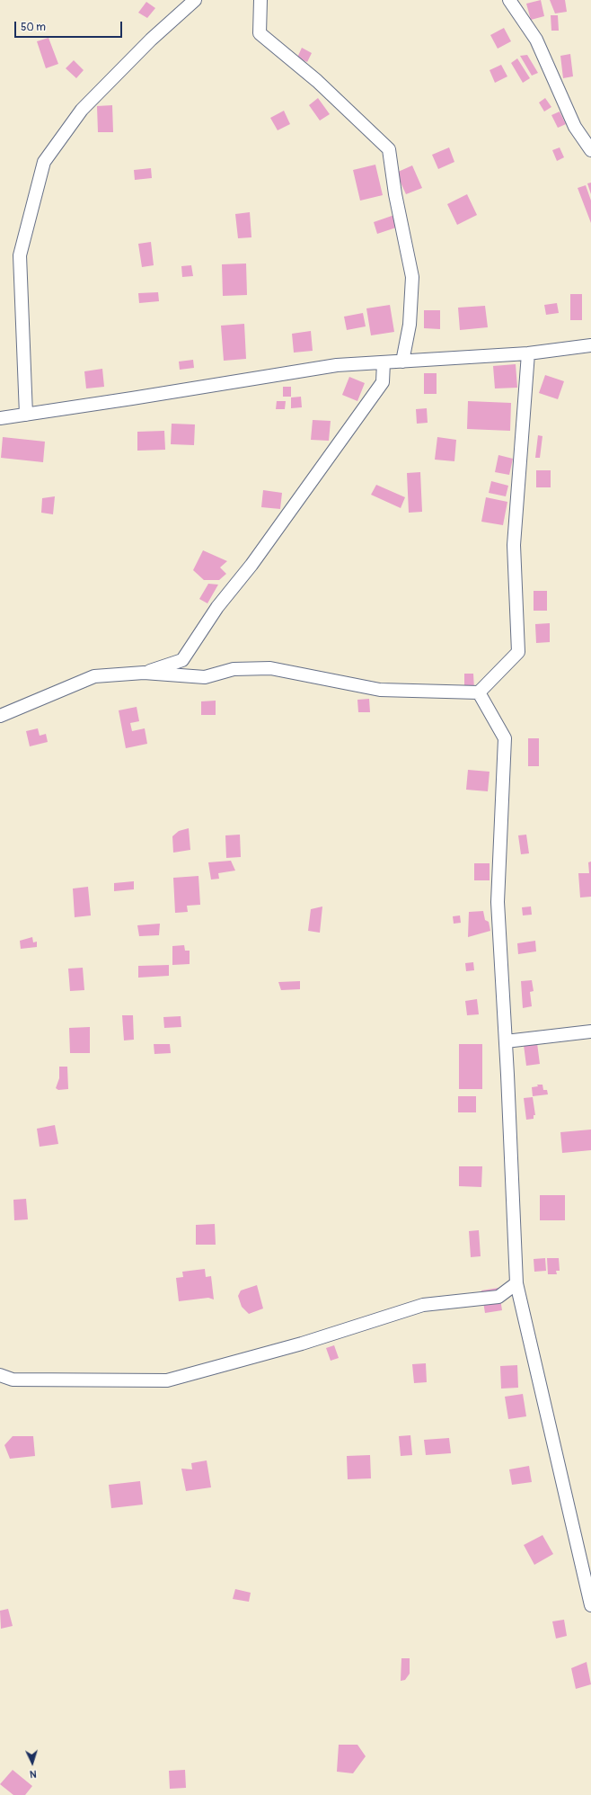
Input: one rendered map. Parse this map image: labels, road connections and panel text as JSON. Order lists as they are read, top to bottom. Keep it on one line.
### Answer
{"scale_bar":"50 m","north":"bottom"}
